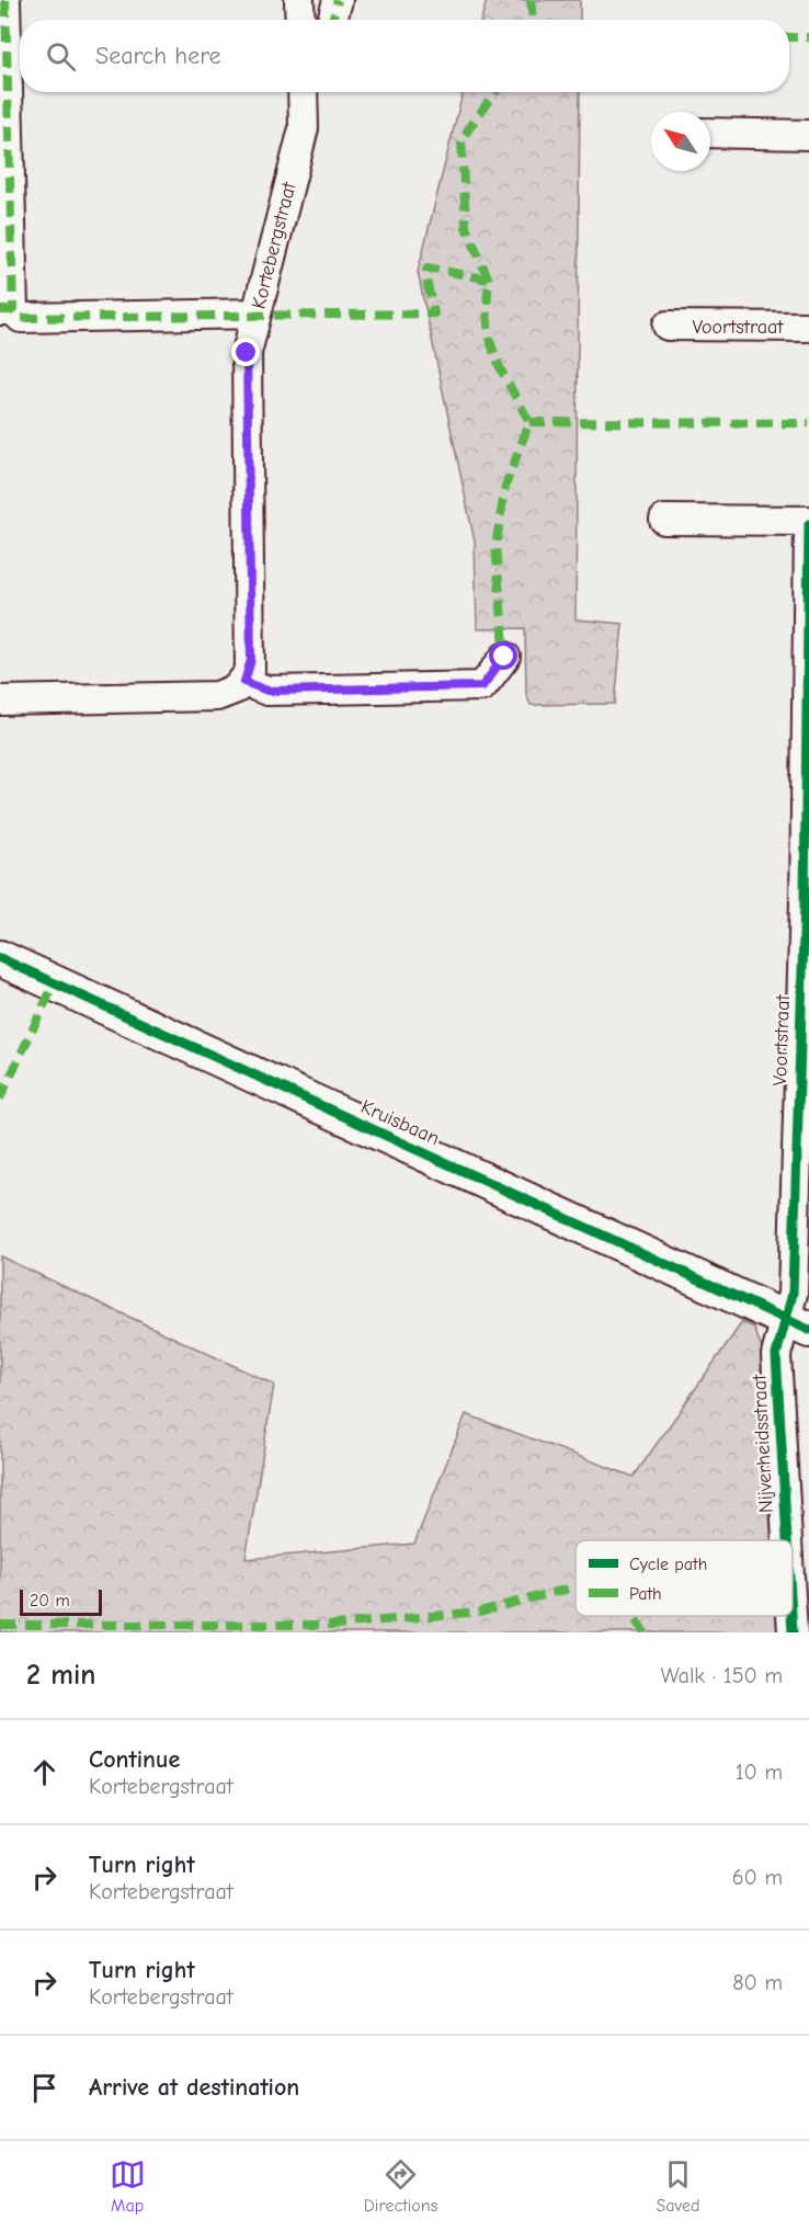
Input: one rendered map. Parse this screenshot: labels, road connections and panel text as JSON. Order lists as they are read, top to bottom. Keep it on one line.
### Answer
{"streets":{"street":["Kortebergstraat","Voortstraat","Kruisbaan","Nijverheidsstraat"]},"crossings":[["Voortstraat","Kruisbaan"],["Voortstraat","Nijverheidsstraat"],["Kruisbaan","Nijverheidsstraat"]],"legend":["Cycle path","Path"],"scale_bar":"20 m","north":"top left","page":{"search":"Search here","scale":"20 m","heading":["2 min","Walk · 150 m"],"list":[["Continue","Kortebergstraat","10 m"],["Turn right","Kortebergstraat","60 m"],["Turn right","Kortebergstraat","80 m"],"Arrive at destination"],"nav":["Map","Directions","Saved"]}}
